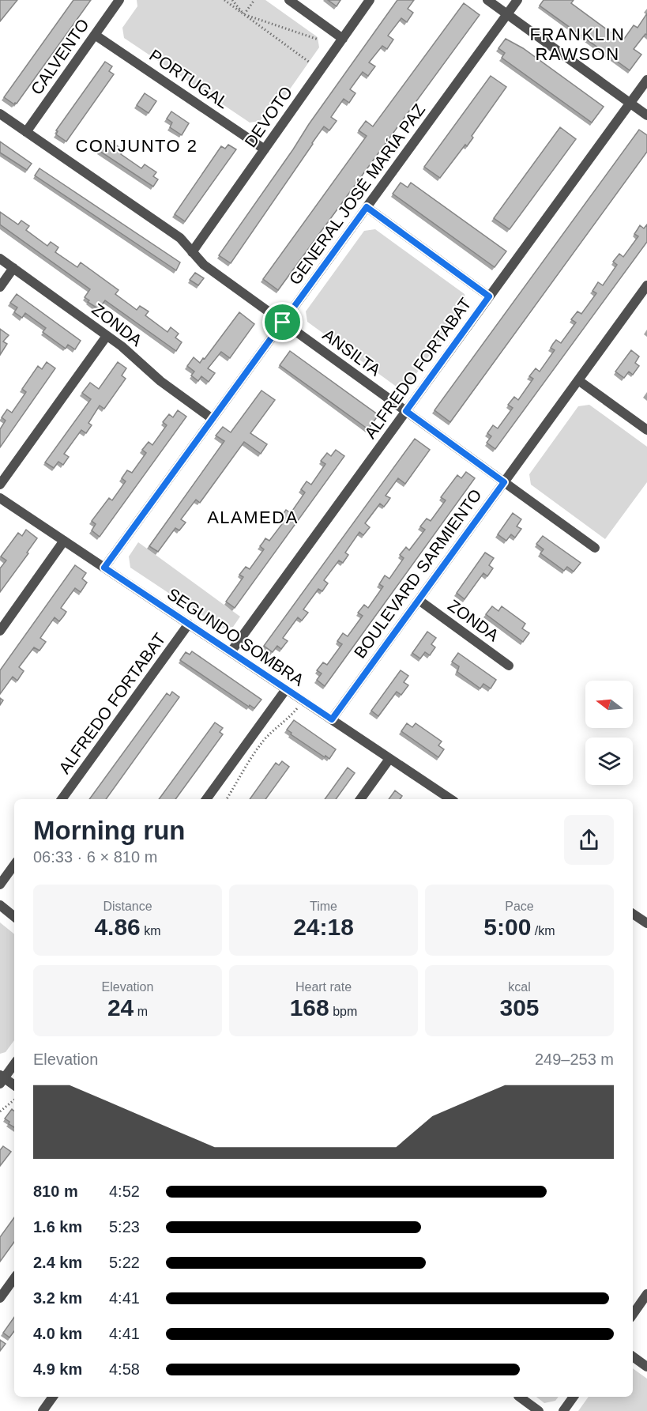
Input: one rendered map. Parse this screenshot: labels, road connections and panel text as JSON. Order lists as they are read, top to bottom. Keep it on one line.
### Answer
{"streets":{"street":["CALVENTO","PORTUGAL","DEVOTO","GENERAL JOSÉ MARÍA PAZ","ZONDA","ANSILTA","ALFREDO FORTABAT","BOULEVARD SARMIENTO","SEGUNDO SOMBRA"]},"crossings":[["CALVENTO","PORTUGAL"],["CALVENTO","ANSILTA"],["PORTUGAL","DEVOTO"],["DEVOTO","ANSILTA"],["GENERAL JOSÉ MARÍA PAZ","ZONDA"],["GENERAL JOSÉ MARÍA PAZ","ANSILTA"],["GENERAL JOSÉ MARÍA PAZ","SEGUNDO SOMBRA"],["ZONDA","BOULEVARD SARMIENTO"],["ANSILTA","ALFREDO FORTABAT"],["ANSILTA","BOULEVARD SARMIENTO"],["ALFREDO FORTABAT","SEGUNDO SOMBRA"],["BOULEVARD SARMIENTO","SEGUNDO SOMBRA"]],"districts":["FRANKLIN RAWSON","CONJUNTO 2","ALAMEDA"],"north":"left","page":{"heading":["Morning run","06:33 · 6 × 810 m"],"stats":[["Distance","4.86 km"],["Time","24:18"],["Pace","5:00 /km"],["Elevation","24 m"],["Heart rate","168 bpm"],["kcal","305"]],"chart":["Elevation","249–253 m"],"list":[{"name":"810 m","note":"4:52"},{"name":"1.6 km","note":"5:23"},{"name":"2.4 km","note":"5:22"},{"name":"3.2 km","note":"4:41"},{"name":"4.0 km","note":"4:41"},{"name":"4.9 km","note":"4:58"}]}}
